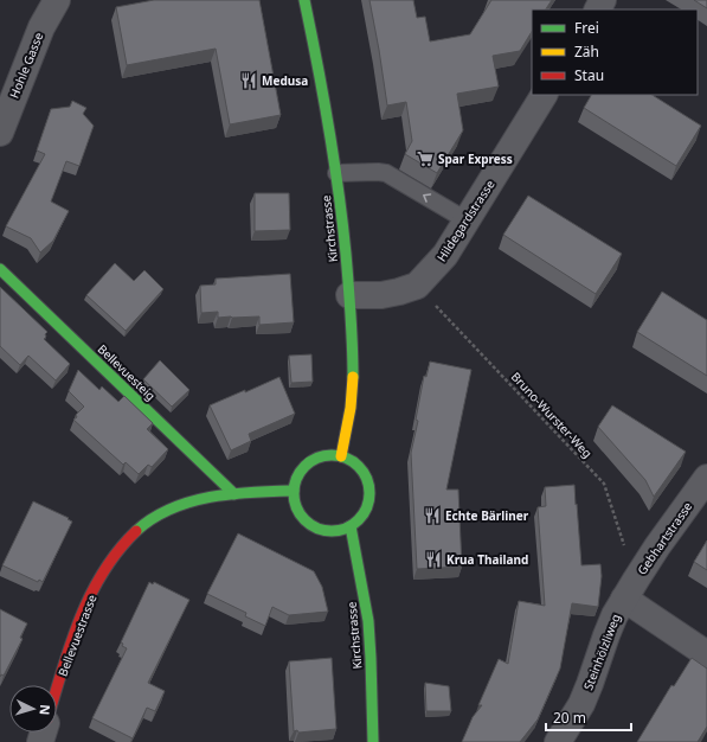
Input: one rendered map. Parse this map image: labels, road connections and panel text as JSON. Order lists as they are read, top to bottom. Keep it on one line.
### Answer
{"streets":{"street":["Hohle Gasse","Hildegardstrasse","Kirchstrasse","Bellevuesteig","Gebhartstrasse","Bellevuestrasse","Steinhölzliweg"],"path":["Bruno-Wurster-Weg"]},"crossings":[["Hildegardstrasse","Bruno-Wurster-Weg"],["Kirchstrasse","Bellevuestrasse"],["Bellevuesteig","Bellevuestrasse"],["Bruno-Wurster-Weg","Gebhartstrasse"],["Bruno-Wurster-Weg","Steinhölzliweg"],["Gebhartstrasse","Steinhölzliweg"]],"places":{"restaurant":["Medusa","Echte Bärliner","Krua Thailand"],"supermarket":["Spar Express"]},"legend":["Frei","Zäh","Stau"],"scale_bar":"20 m","north":"right"}
